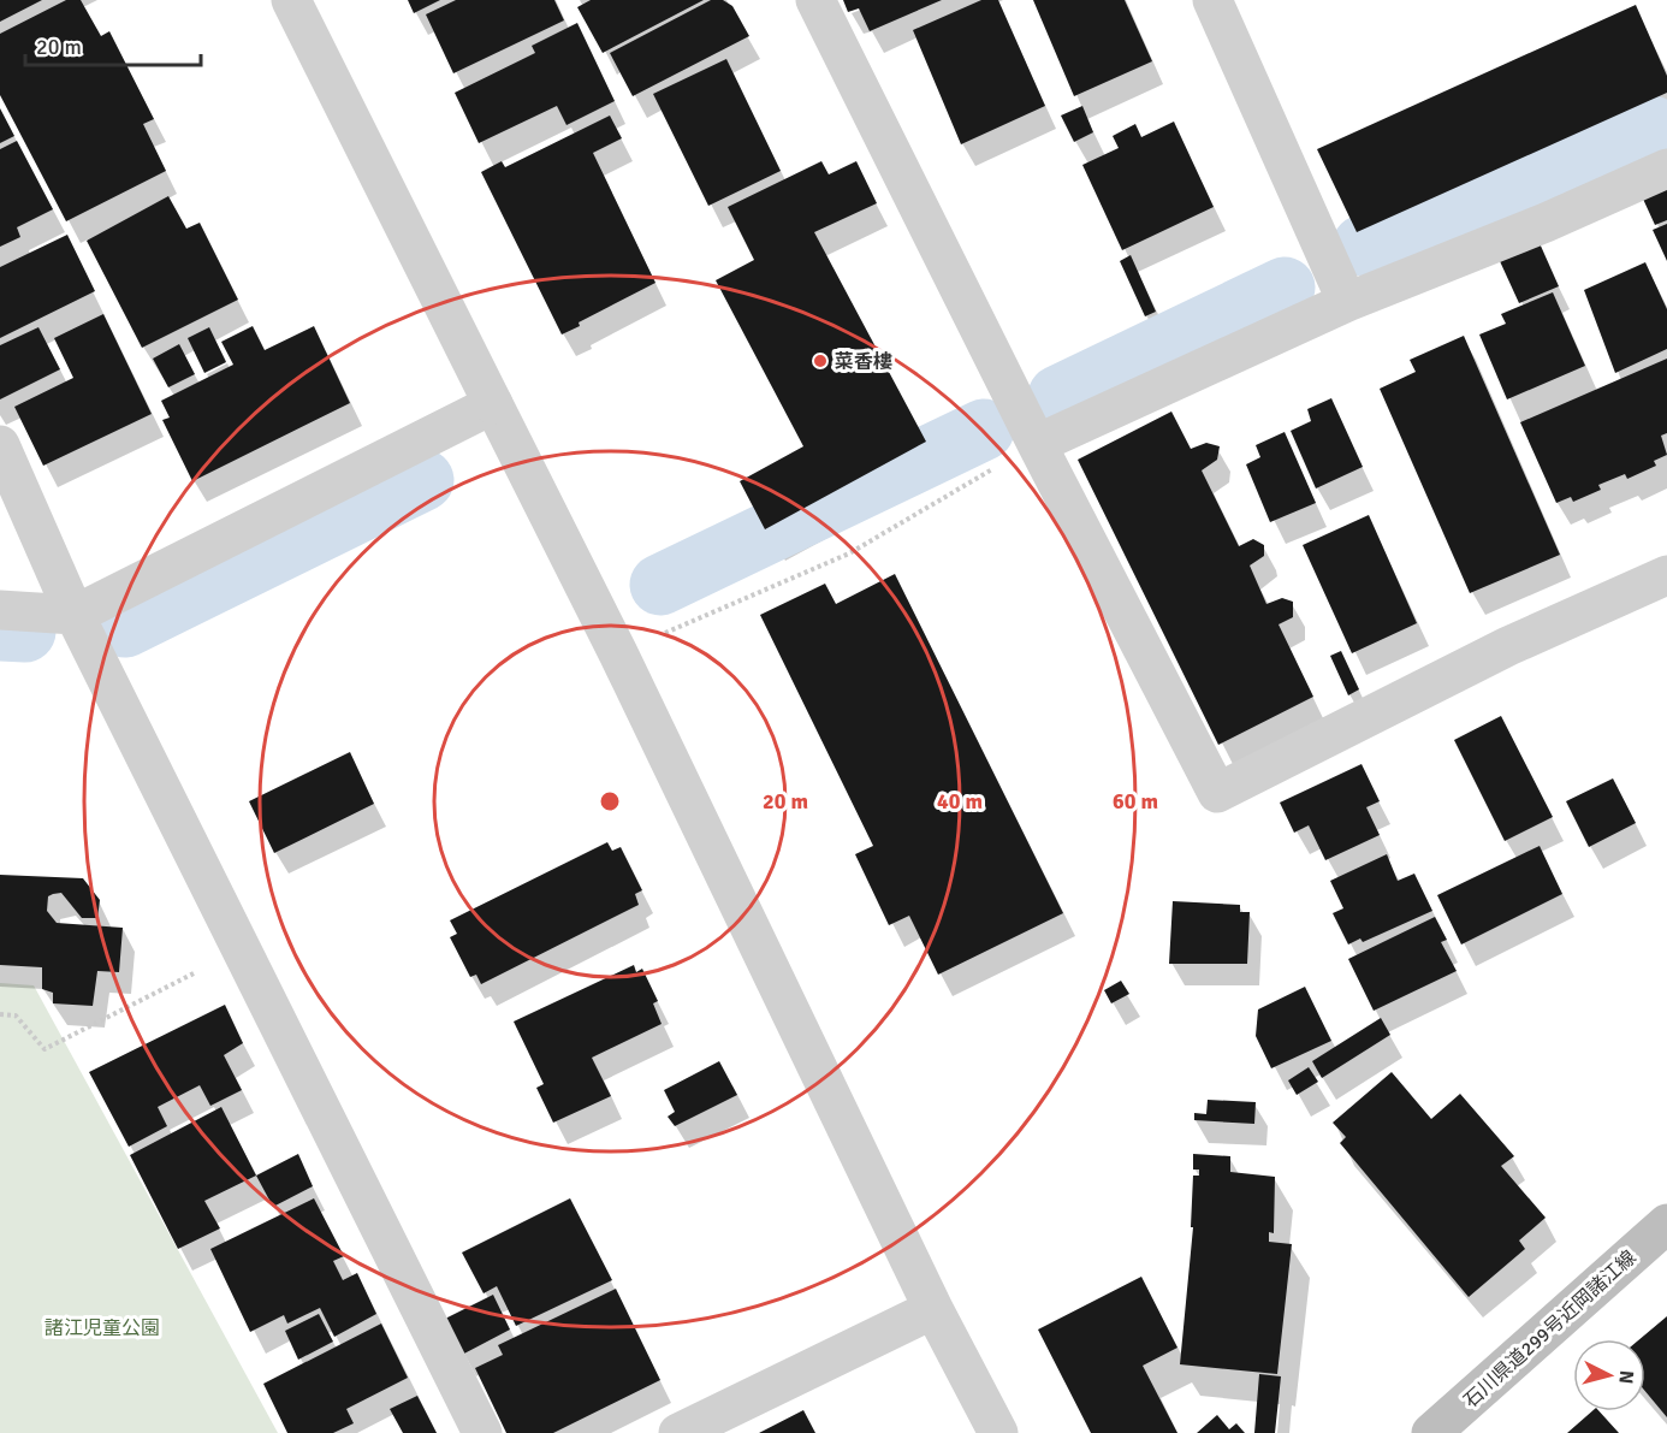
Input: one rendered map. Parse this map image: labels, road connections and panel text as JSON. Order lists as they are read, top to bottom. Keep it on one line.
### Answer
{"streets":{"main road":["石川県道299号近岡諸江線"]},"parks":["諸江児童公園"],"places":["菜香樓"],"scale_bar":"20 m","north":"right","rings":["20 m","40 m","60 m"]}
